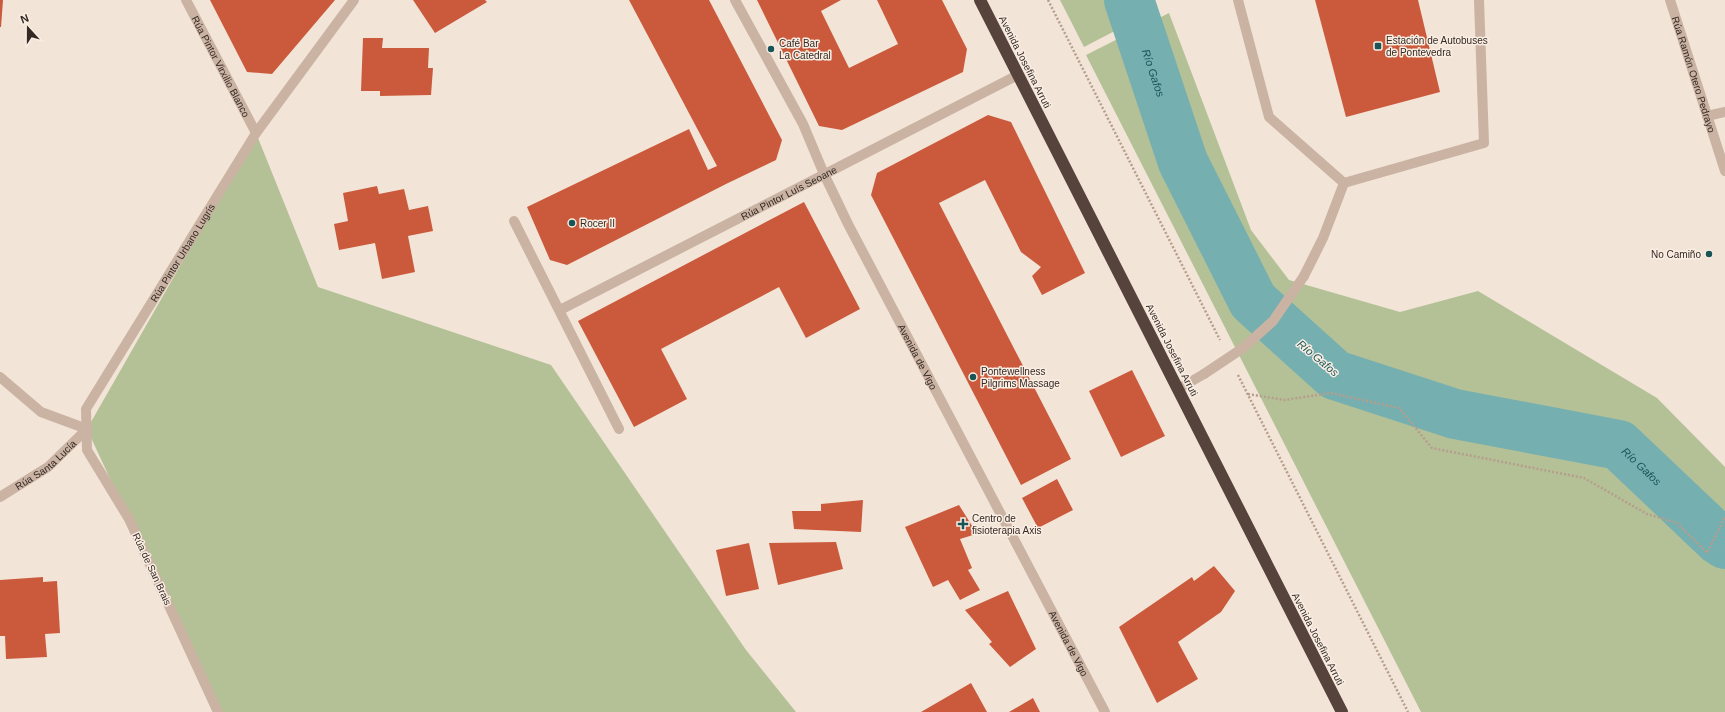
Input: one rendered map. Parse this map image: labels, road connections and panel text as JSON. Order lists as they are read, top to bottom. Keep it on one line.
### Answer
{"streets":{"highway":["Avenida Josefina Arruti"],"street":["Rúa Pintor Virxilio Blanco","Rúa Ramón Otero Pedrayo","Rúa Pintor Luís Seoane","Rúa Pintor Urbano Lugrís","Avenida de Vigo","Rúa Santa Lucía","Rúa de San Brais"]},"crossings":[["Avenida Josefina Arruti","Rúa Pintor Luís Seoane"],["Rúa Pintor Virxilio Blanco","Rúa Pintor Urbano Lugrís"],["Rúa Pintor Luís Seoane","Avenida de Vigo"],["Rúa Pintor Urbano Lugrís","Rúa Santa Lucía"],["Rúa Pintor Urbano Lugrís","Rúa de San Brais"],["Rúa Santa Lucía","Rúa de San Brais"]],"water":["Río Gafos"],"places":{"transit":["Estación de Autobuses de Pontevedra"],"other":["Café Bar La Catedral","Rocer II","No Camiño","Pontewellness Pilgrims Massage"],"health":["Centro de fisioterapia Axis"]},"north":"top"}
